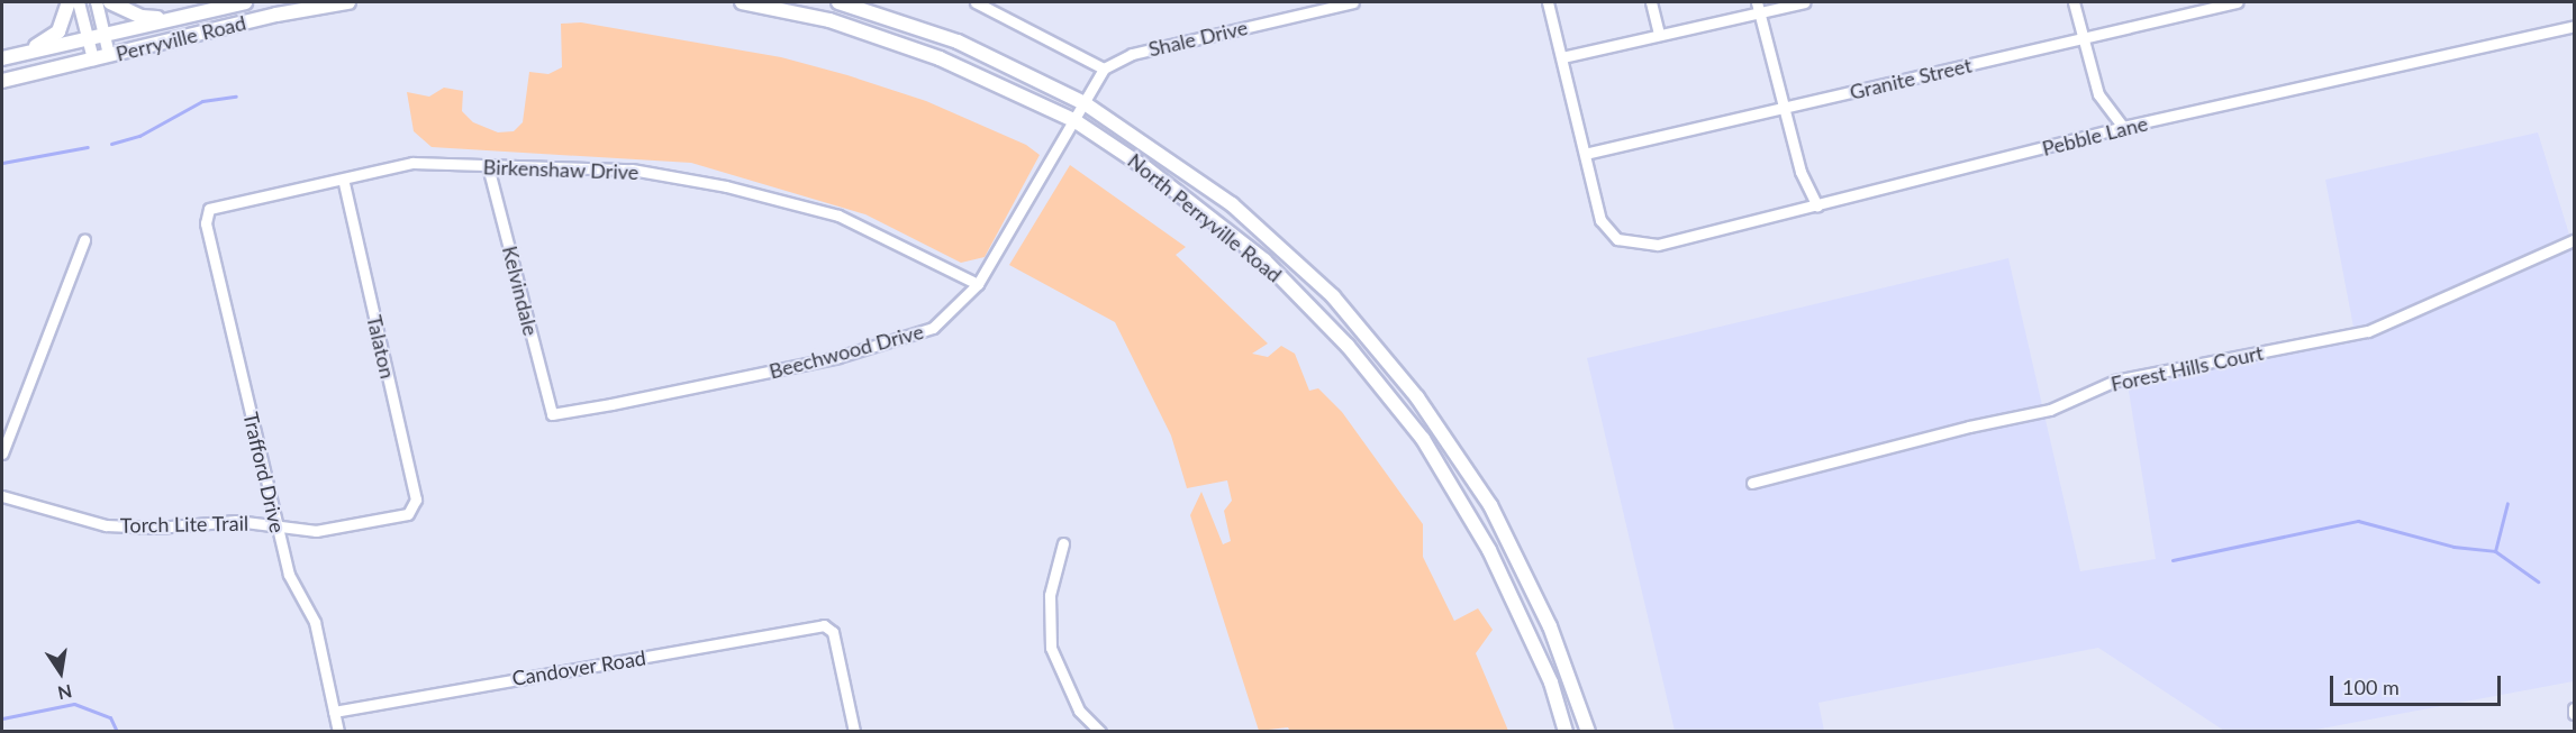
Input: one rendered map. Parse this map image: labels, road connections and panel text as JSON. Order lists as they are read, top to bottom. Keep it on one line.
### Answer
{"streets":{"main road":["Perryville Road","North Perryville Road"],"street":["Shale Drive","Granite Street","Pebble Lane","Birkenshaw Drive","Kelvindale","Talaton","Beechwood Drive","Forest Hills Court","Trafford Drive","Torch Lite Trail","Candover Road"]},"crossings":[["Granite Street","Pebble Lane"],["Birkenshaw Drive","Kelvindale"],["Birkenshaw Drive","Talaton"],["Birkenshaw Drive","Beechwood Drive"],["Birkenshaw Drive","Trafford Drive"],["North Perryville Road","Beechwood Drive"],["Kelvindale","Beechwood Drive"],["Talaton","Torch Lite Trail"],["Trafford Drive","Torch Lite Trail"],["Trafford Drive","Candover Road"]],"scale_bar":"100 m","north":"bottom"}
